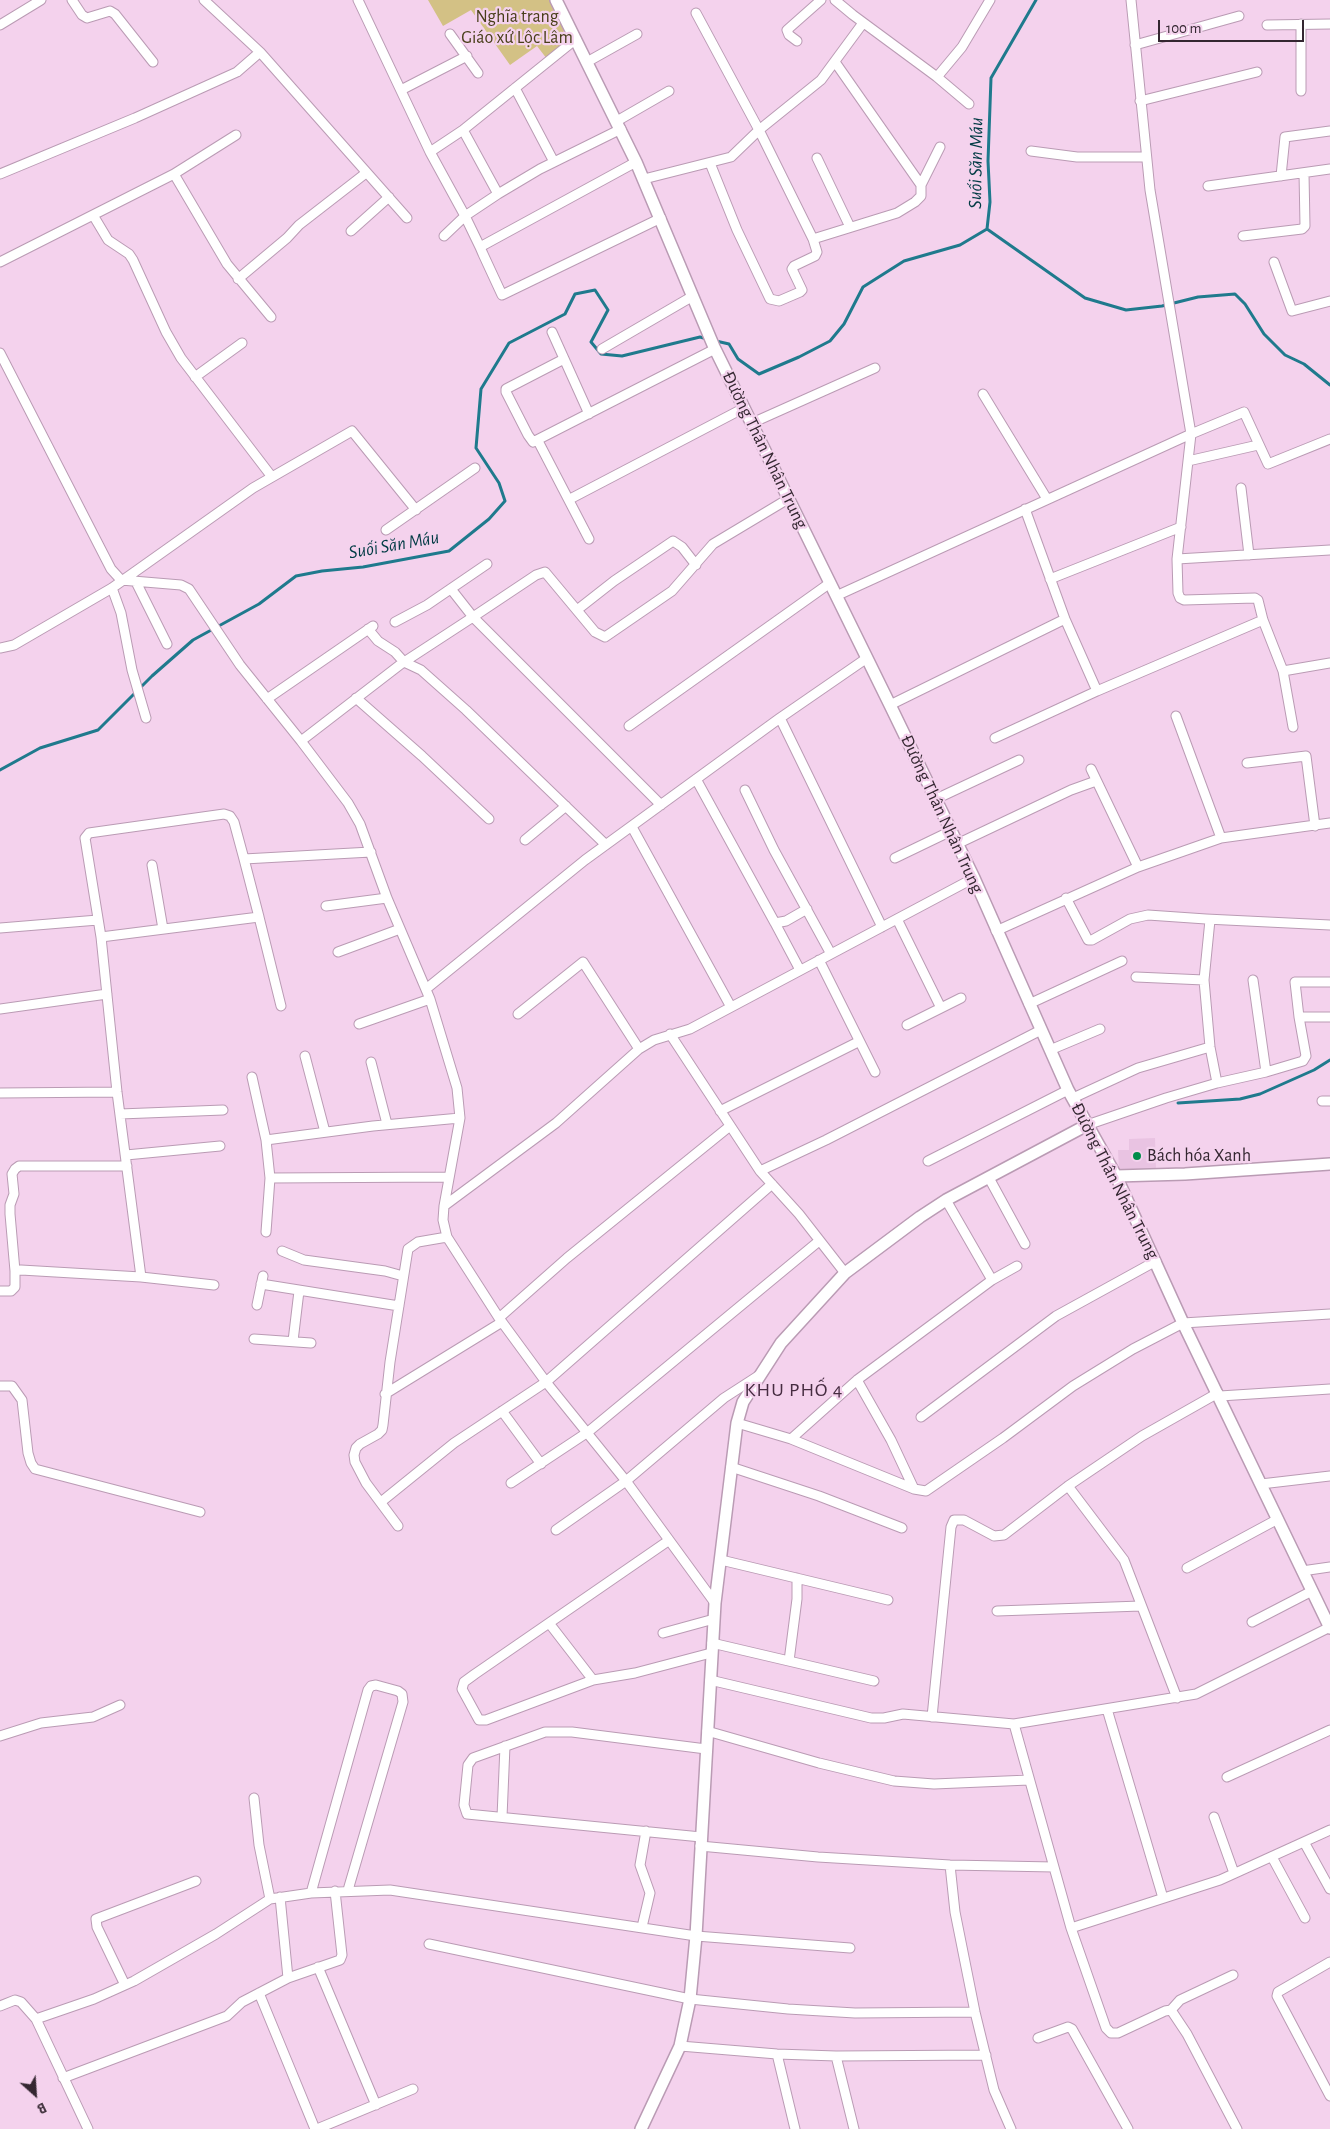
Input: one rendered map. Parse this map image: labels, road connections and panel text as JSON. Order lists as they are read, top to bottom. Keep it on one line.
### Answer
{"streets":{"street":["Đường Thân Nhân Trung"]},"districts":["KHU PHỐ 4"],"water":["Suối Săn Máu"],"parks":["Nghĩa trang Giáo xứ Lộc Lâm"],"places":["Bách hóa Xanh"],"scale_bar":"100 m","north":"bottom right"}
